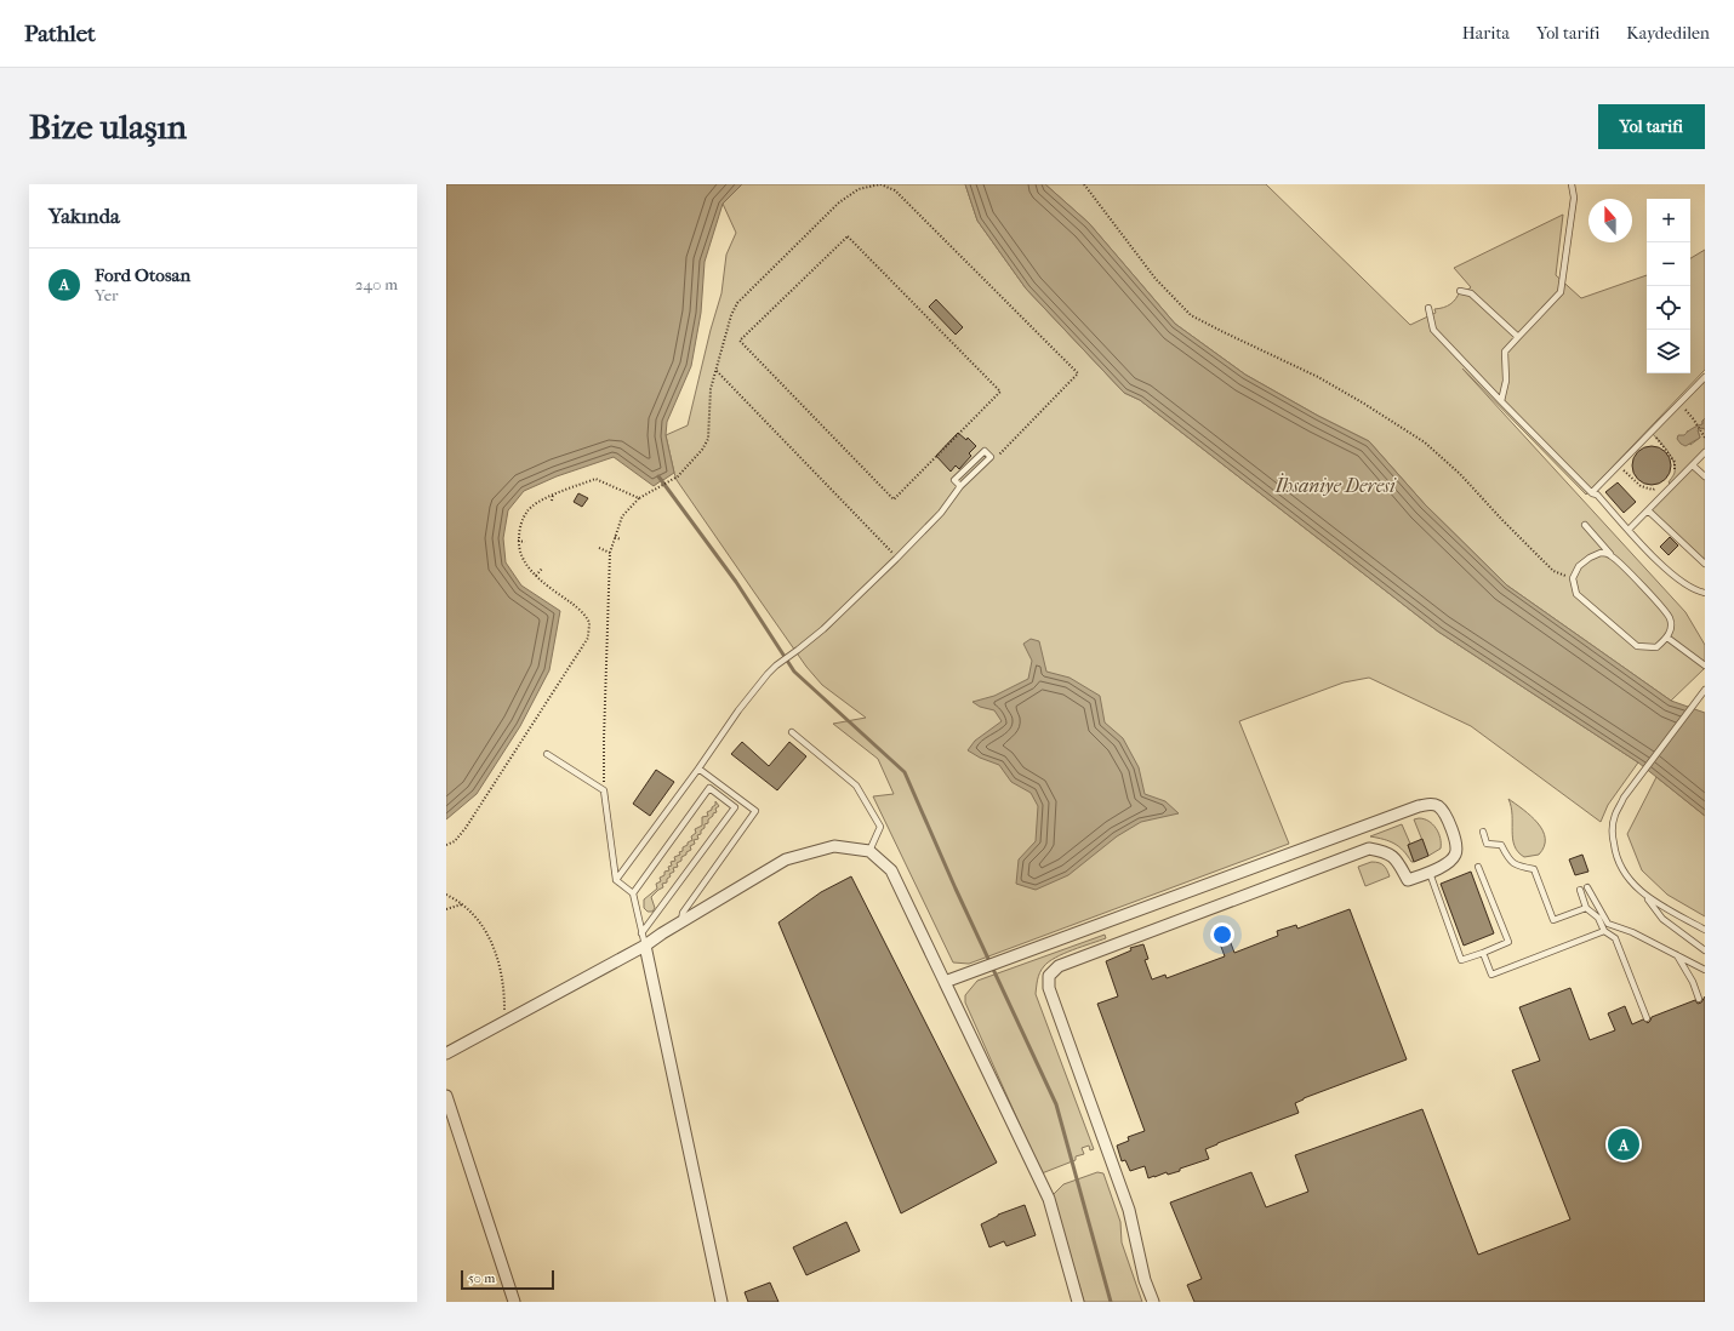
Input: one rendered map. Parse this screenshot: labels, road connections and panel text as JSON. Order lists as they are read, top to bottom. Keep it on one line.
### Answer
{"water":["İhsaniye Deresi"],"scale_bar":"50 m","north":"top","page":{"header":"Pathlet","nav":["Harita","Yol tarifi","Kaydedilen"],"buttons":"Yol tarifi","title":"Bize ulaşın","heading":"Yakında","map_buttons":["+","−"],"list":[{"mark":"A","name":"Ford Otosan","note":"Yer","value":"240 m"}],"pins":"A","scale":"50 m"}}
